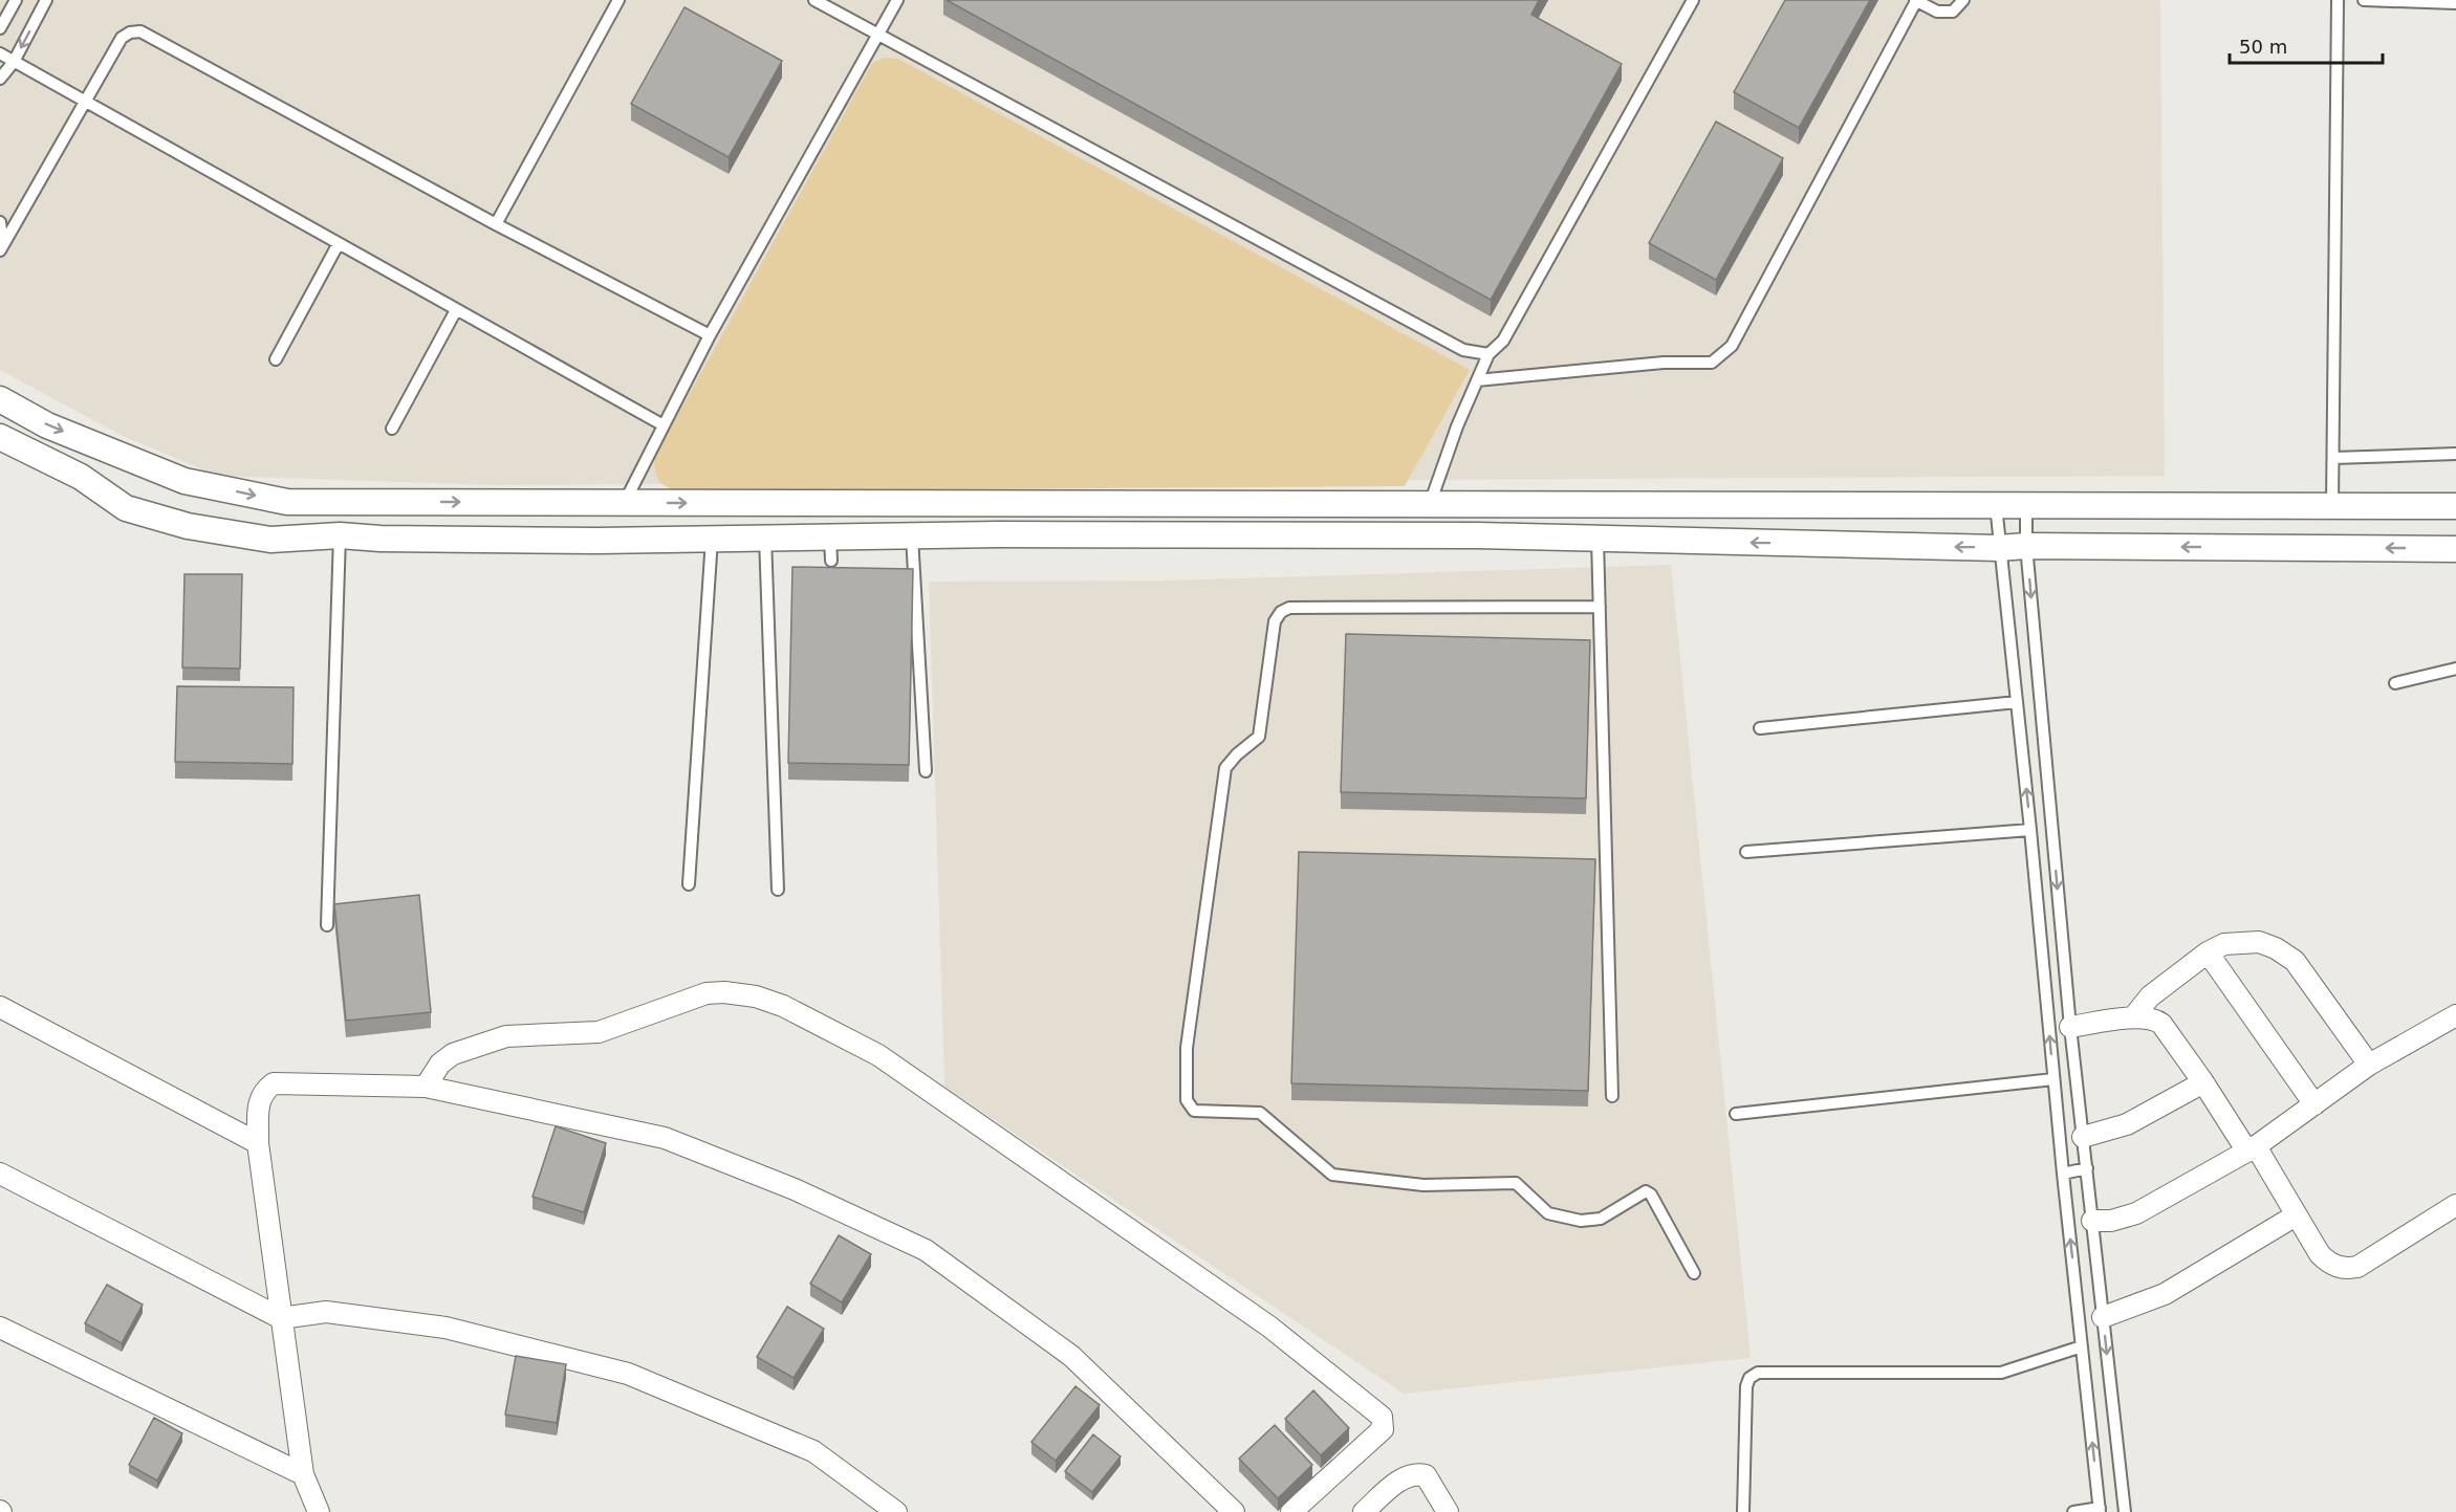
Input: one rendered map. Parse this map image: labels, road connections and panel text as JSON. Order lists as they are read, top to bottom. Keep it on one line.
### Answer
{"scale_bar":"50 m"}
